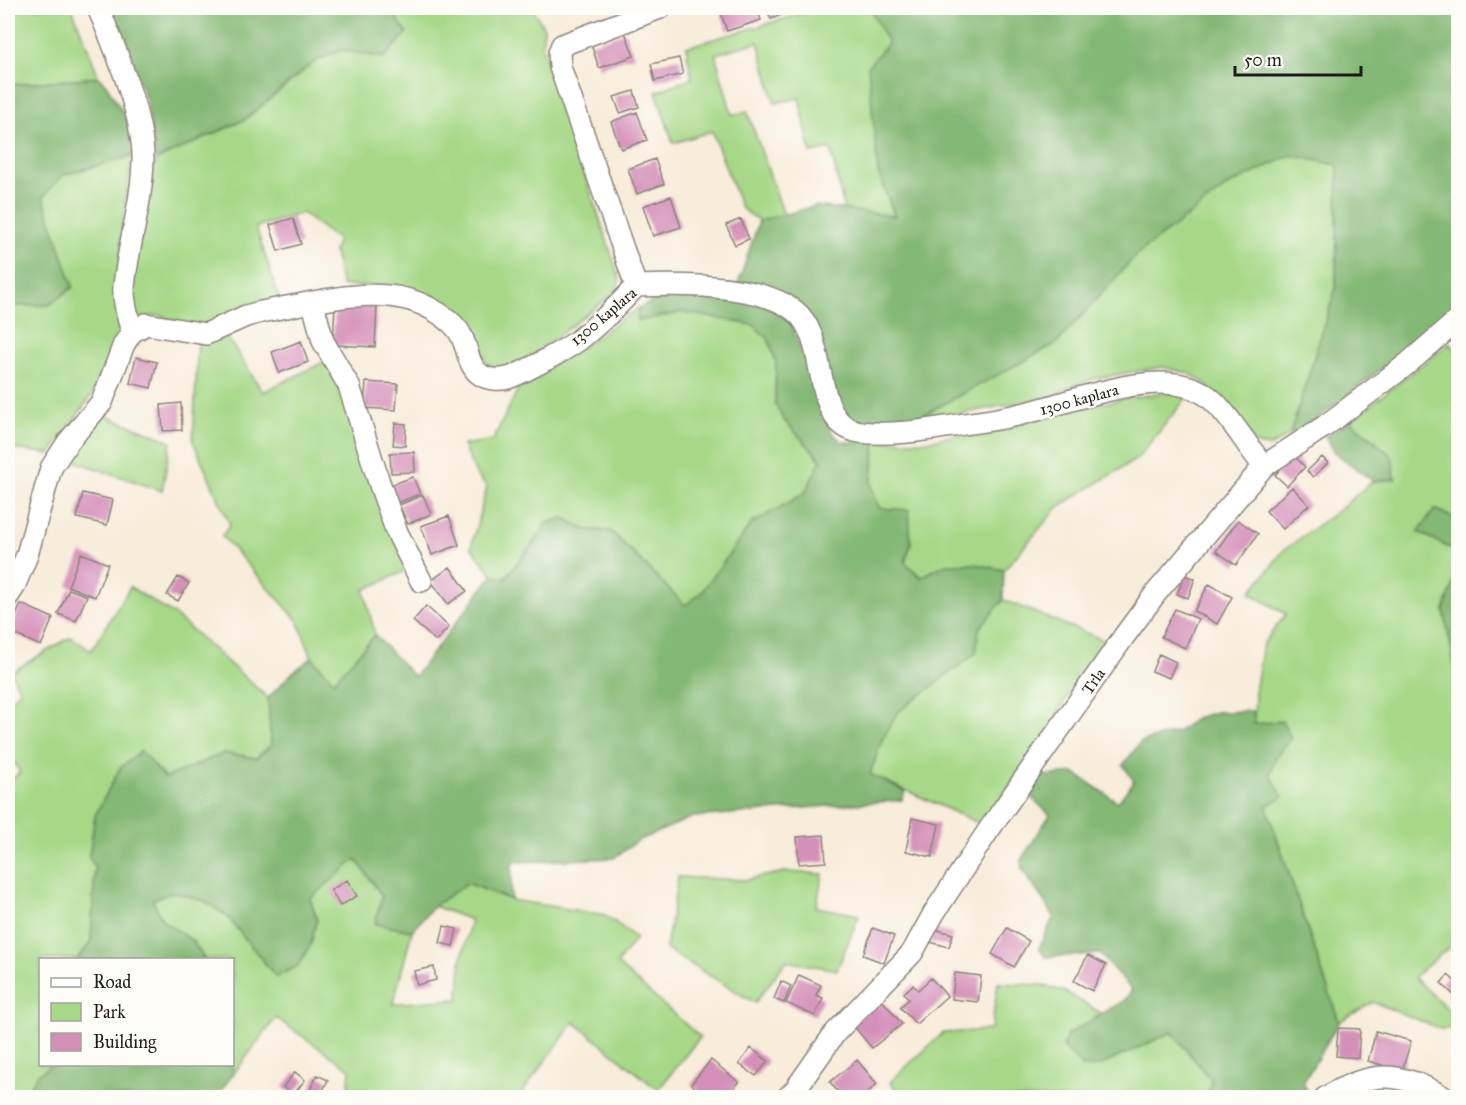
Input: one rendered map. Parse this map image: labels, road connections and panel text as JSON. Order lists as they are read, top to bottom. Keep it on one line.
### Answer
{"streets":{"street":["1300 kaplara","Trla"]},"crossings":[["1300 kaplara","Trla"]],"legend":["Road","Park","Building"],"scale_bar":"50 m"}
